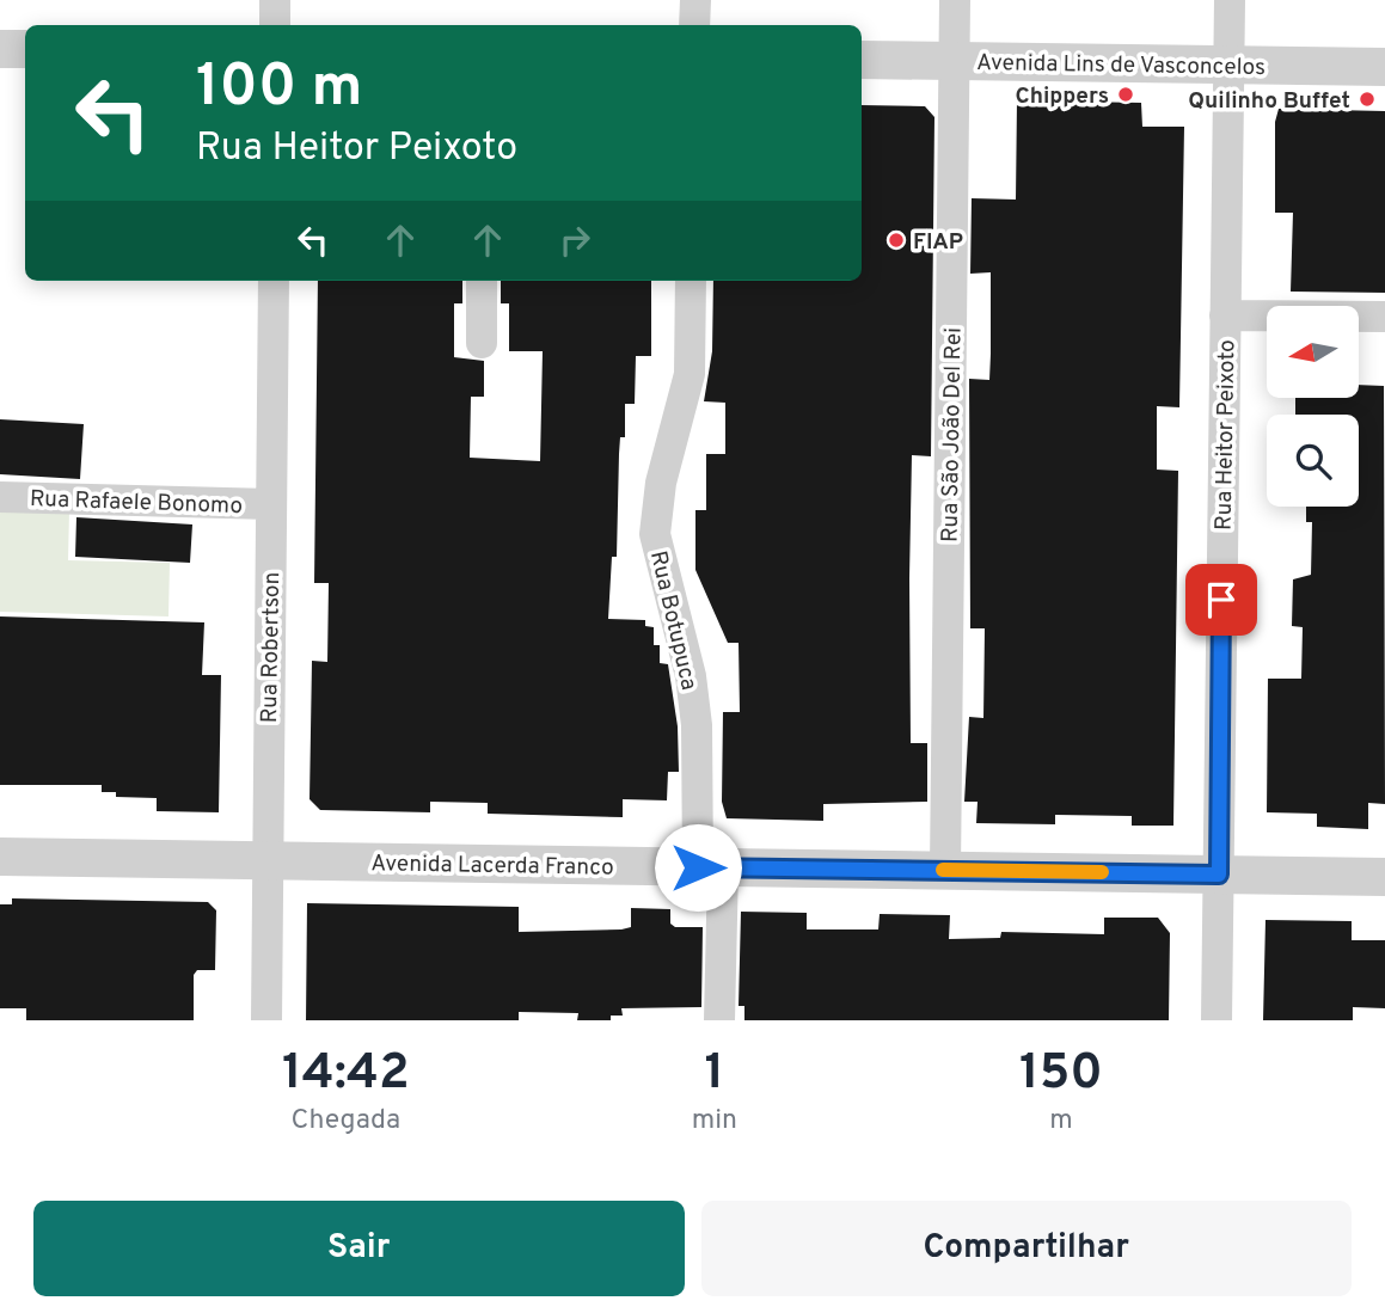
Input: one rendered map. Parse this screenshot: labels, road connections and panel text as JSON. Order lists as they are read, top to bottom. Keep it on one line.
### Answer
{"streets":{"street":["Avenida Lins de Vasconcelos","Rua São João Del Rei","Rua Heitor Peixoto","Rua Rafaele Bonomo","Rua Botupuca","Rua Robertson","Avenida Lacerda Franco"]},"crossings":[["Avenida Lins de Vasconcelos","Rua São João Del Rei"],["Avenida Lins de Vasconcelos","Rua Heitor Peixoto"],["Rua São João Del Rei","Avenida Lacerda Franco"],["Rua Heitor Peixoto","Avenida Lacerda Franco"],["Rua Rafaele Bonomo","Rua Robertson"],["Rua Botupuca","Avenida Lacerda Franco"],["Rua Robertson","Avenida Lacerda Franco"]],"places":["Chippers","Quilinho Buffet","FIAP"],"north":"left","page":{"turn":["100 m","Rua Heitor Peixoto"],"eta":["14:42","Chegada","1","min","150","m"],"buttons":["Sair","Compartilhar"]}}
